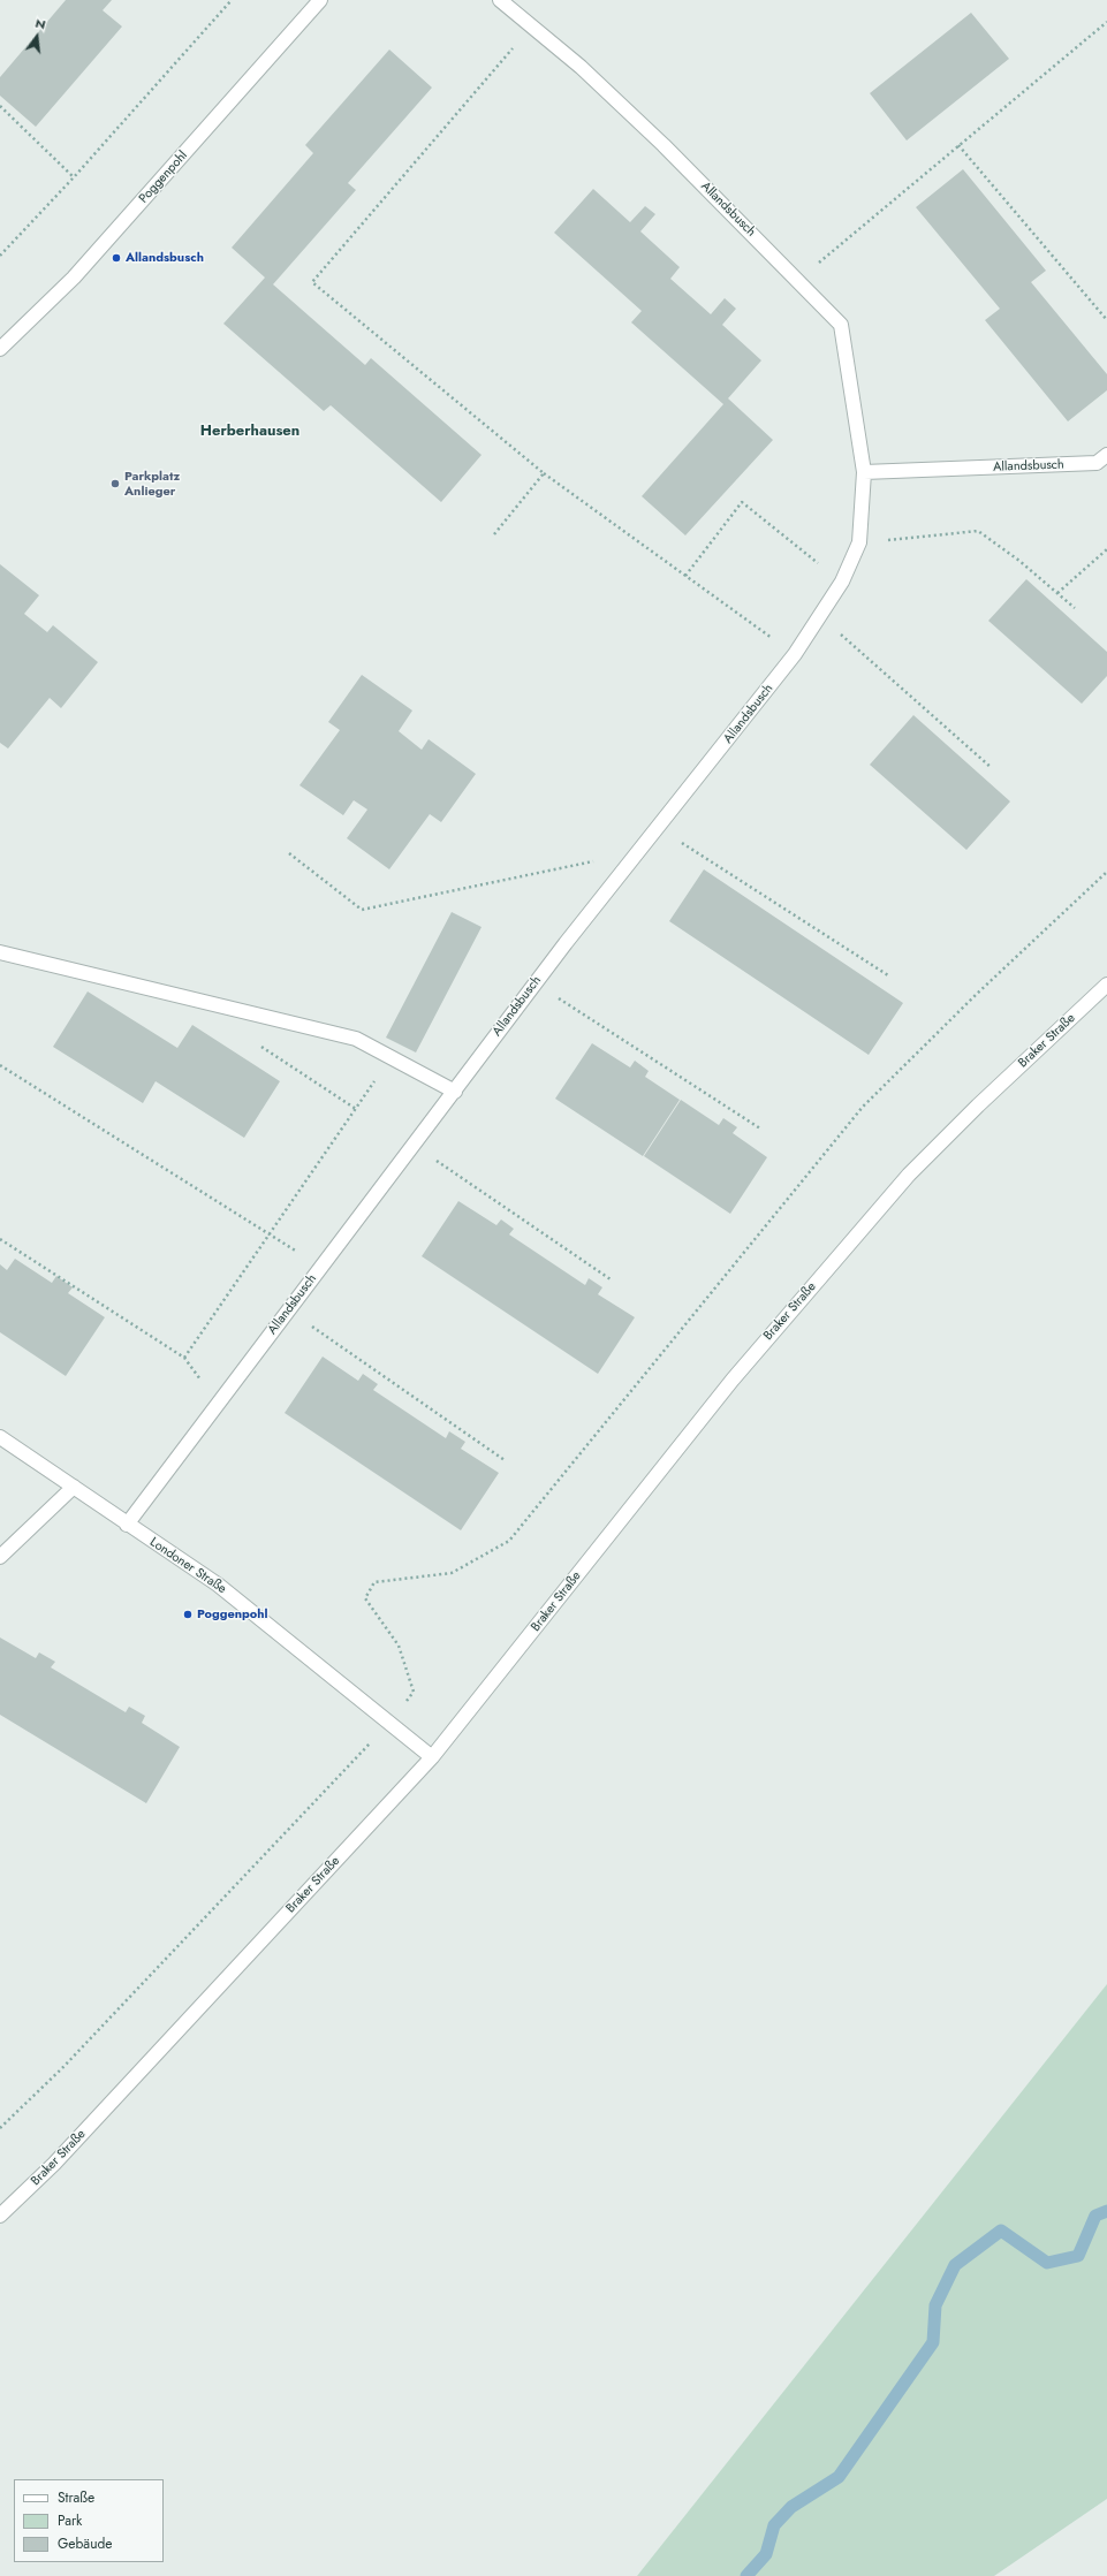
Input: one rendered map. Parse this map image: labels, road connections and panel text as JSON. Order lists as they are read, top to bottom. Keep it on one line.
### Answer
{"streets":{"street":["Poggenpohl","Allandsbusch","Braker Straße","Londoner Straße"]},"crossings":[["Allandsbusch","Londoner Straße"],["Braker Straße","Londoner Straße"]],"districts":["Herberhausen"],"places":["Allandsbusch","Parkplatz Anlieger","Poggenpohl"],"legend":["Straße","Park","Gebäude"],"north":"top"}
